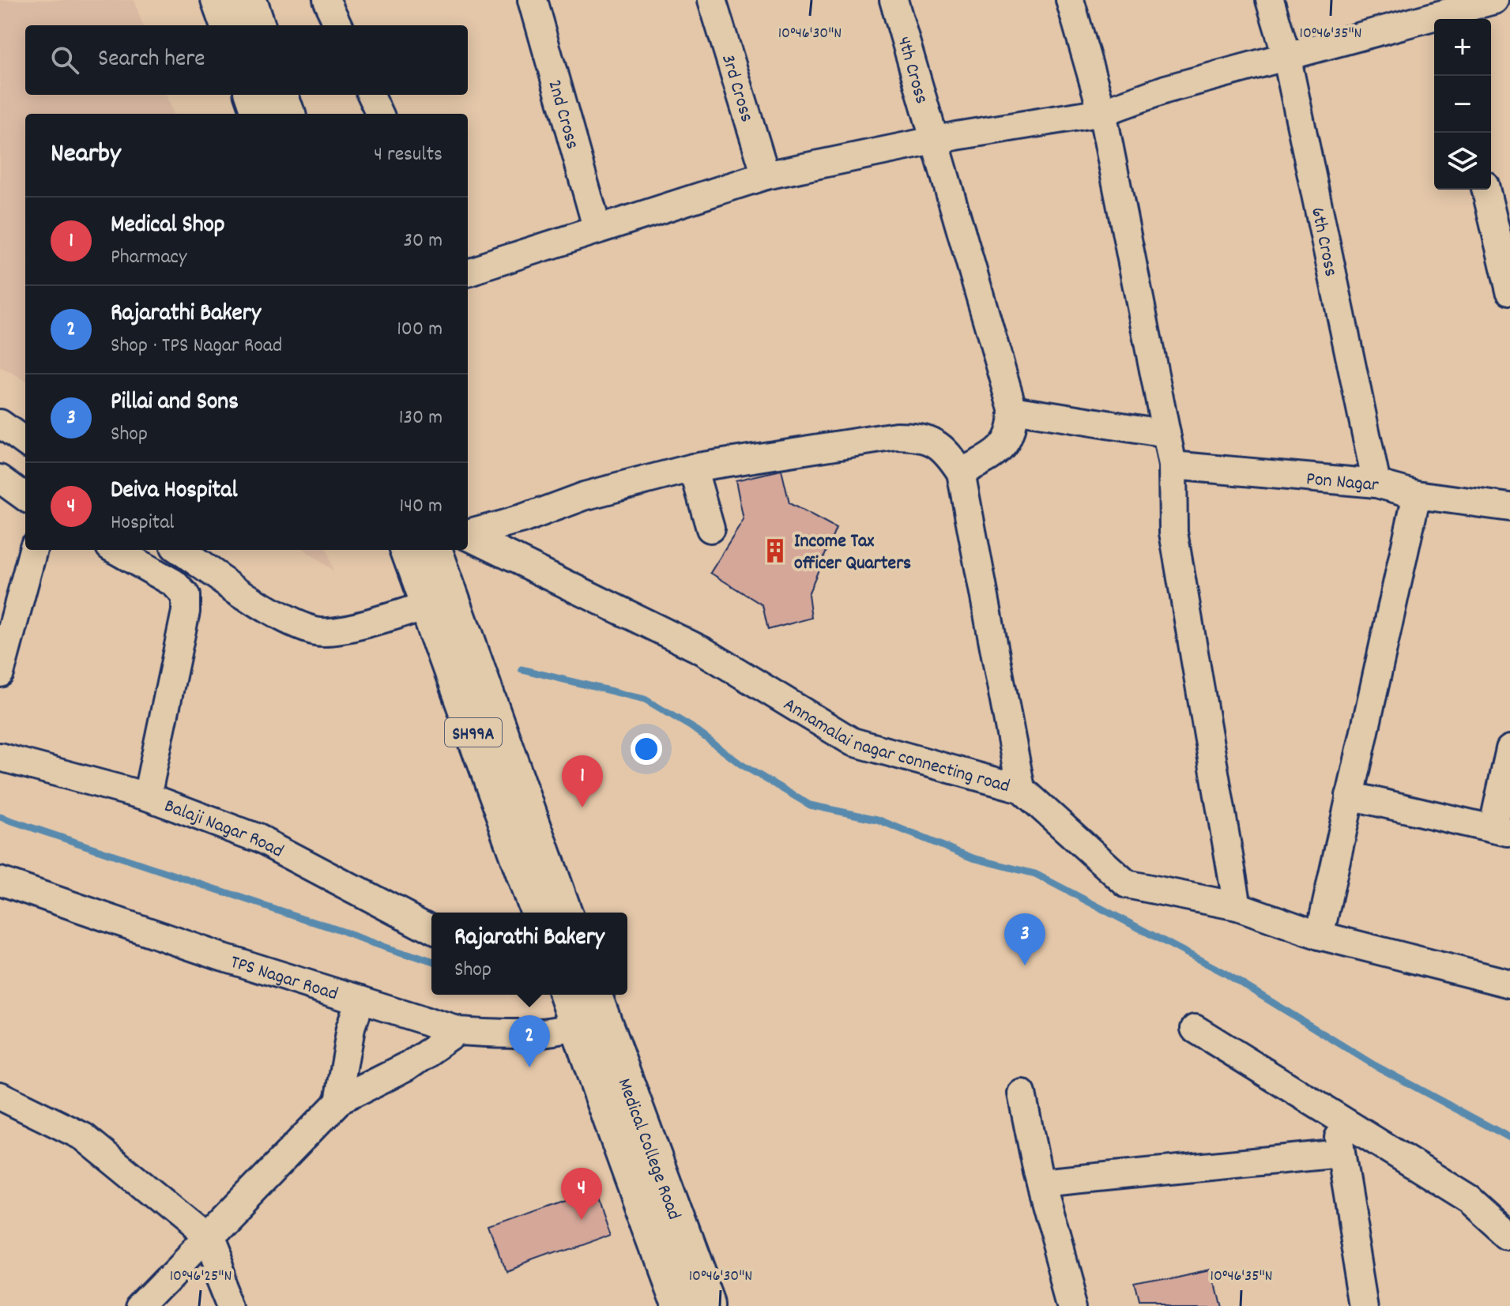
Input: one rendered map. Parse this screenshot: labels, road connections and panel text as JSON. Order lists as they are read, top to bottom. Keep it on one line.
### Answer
{"streets":{"main road":["SH99A","Medical College Road"],"street":["4th Cross","3rd Cross","2nd Cross","6th Cross","Pon Nagar","Annamalai nagar connecting road","Balaji Nagar Road","TPS Nagar Road"]},"crossings":[["6th Cross","Pon Nagar"],["TPS Nagar Road","Medical College Road"]],"places":{"building":["Income Tax officer Quarters"]},"page":{"map_buttons":["+","−"],"search":"Search here","heading":["Nearby","4 results"],"list":[{"mark":"1","name":"Medical Shop","note":"Pharmacy","value":"30 m"},{"mark":"2","name":"Rajarathi Bakery","note":"Shop · TPS Nagar Road","value":"100 m"},{"mark":"3","name":"Pillai and Sons","note":"Shop","value":"130 m"},{"mark":"4","name":"Deiva Hospital","note":"Hospital","value":"140 m"}],"pins":["1","3","2","4"],"popup":["Rajarathi Bakery","Shop"]},"coordinates":["10°46'30\"N","10°46'35\"N","10°46'25\"N"]}
